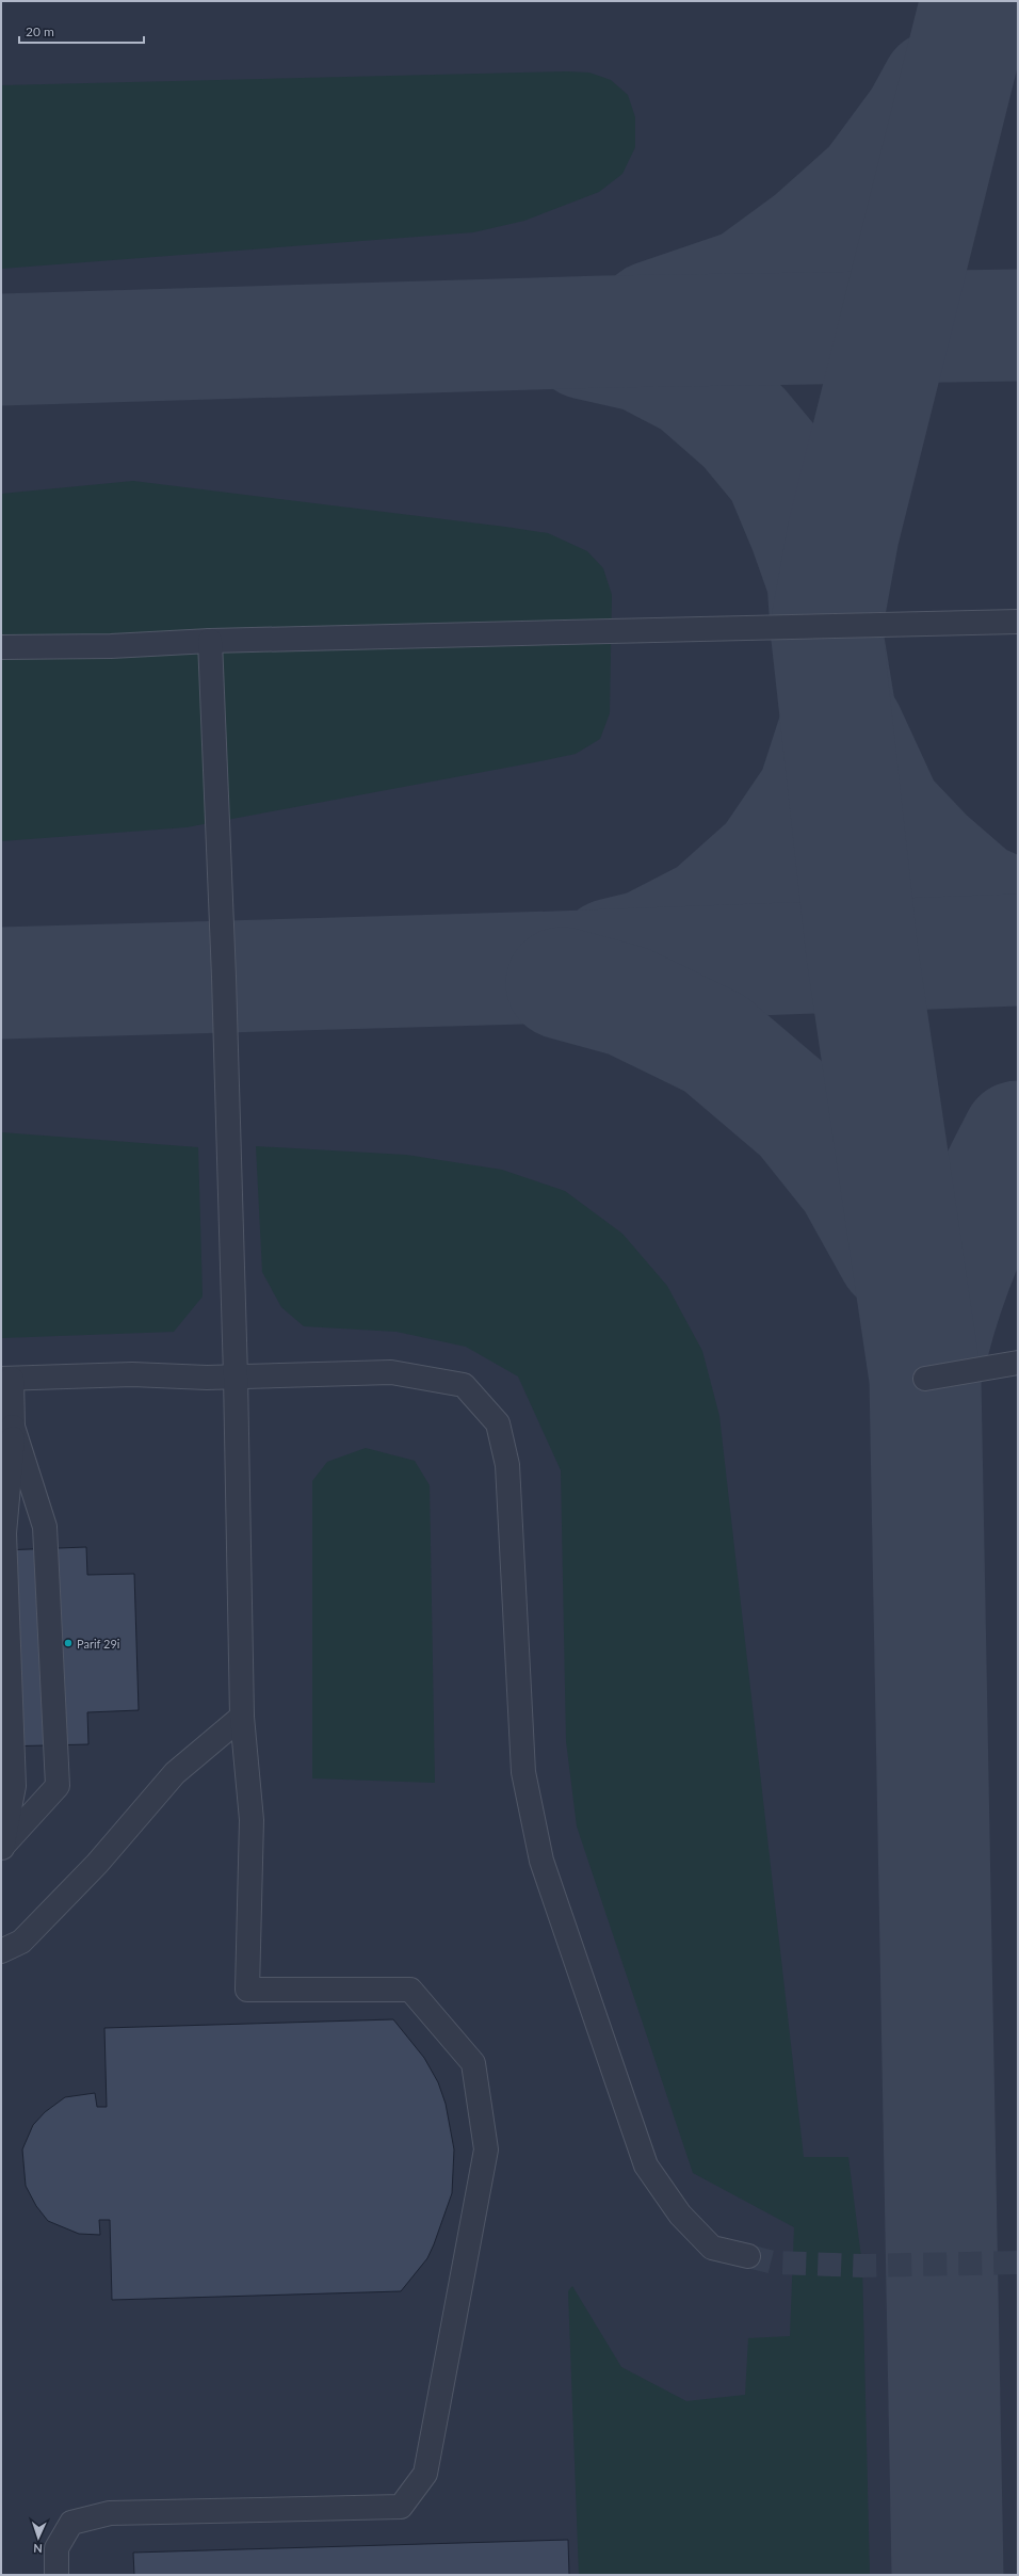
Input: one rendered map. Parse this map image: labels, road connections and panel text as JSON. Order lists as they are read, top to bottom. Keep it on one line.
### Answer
{"places":["Parif 29i"],"scale_bar":"20 m","north":"bottom"}
